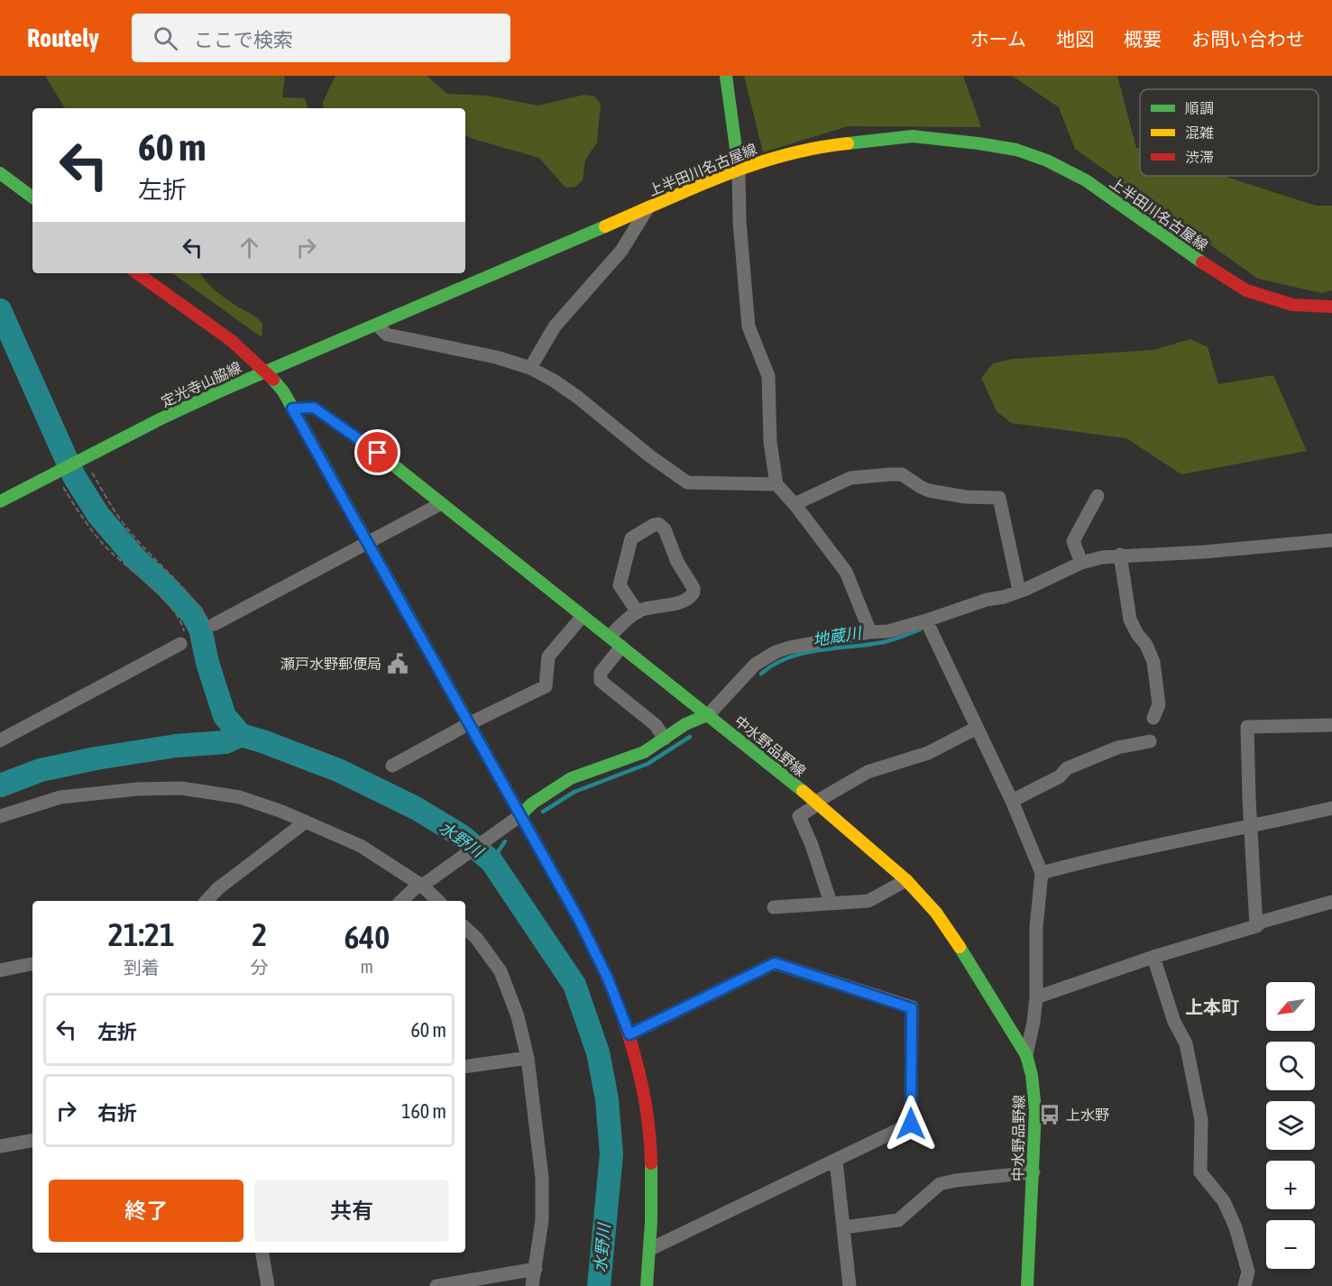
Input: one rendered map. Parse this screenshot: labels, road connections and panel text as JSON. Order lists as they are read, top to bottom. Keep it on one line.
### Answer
{"streets":{"main road":["上半田川名古屋線","定光寺山脇線","中水野品野線"]},"crossings":[["上半田川名古屋線","定光寺山脇線"]],"districts":["上本町"],"water":["地蔵川","水野川"],"places":{"public building":["瀬戸水野郵便局"],"bus stop":["上水野"]},"legend":["順調","混雑","渋滞"],"north":"bottom left","page":{"header":"Routely","search":"ここで検索","nav":["ホーム","地図","概要","お問い合わせ"],"turn":["60 m","左折"],"eta":["21:21","到着","2","分","640","m"],"map_buttons":["+","−"],"list":[{"name":"左折","value":"60 m"},{"name":"右折","value":"160 m"}],"buttons":["終了","共有"]}}
